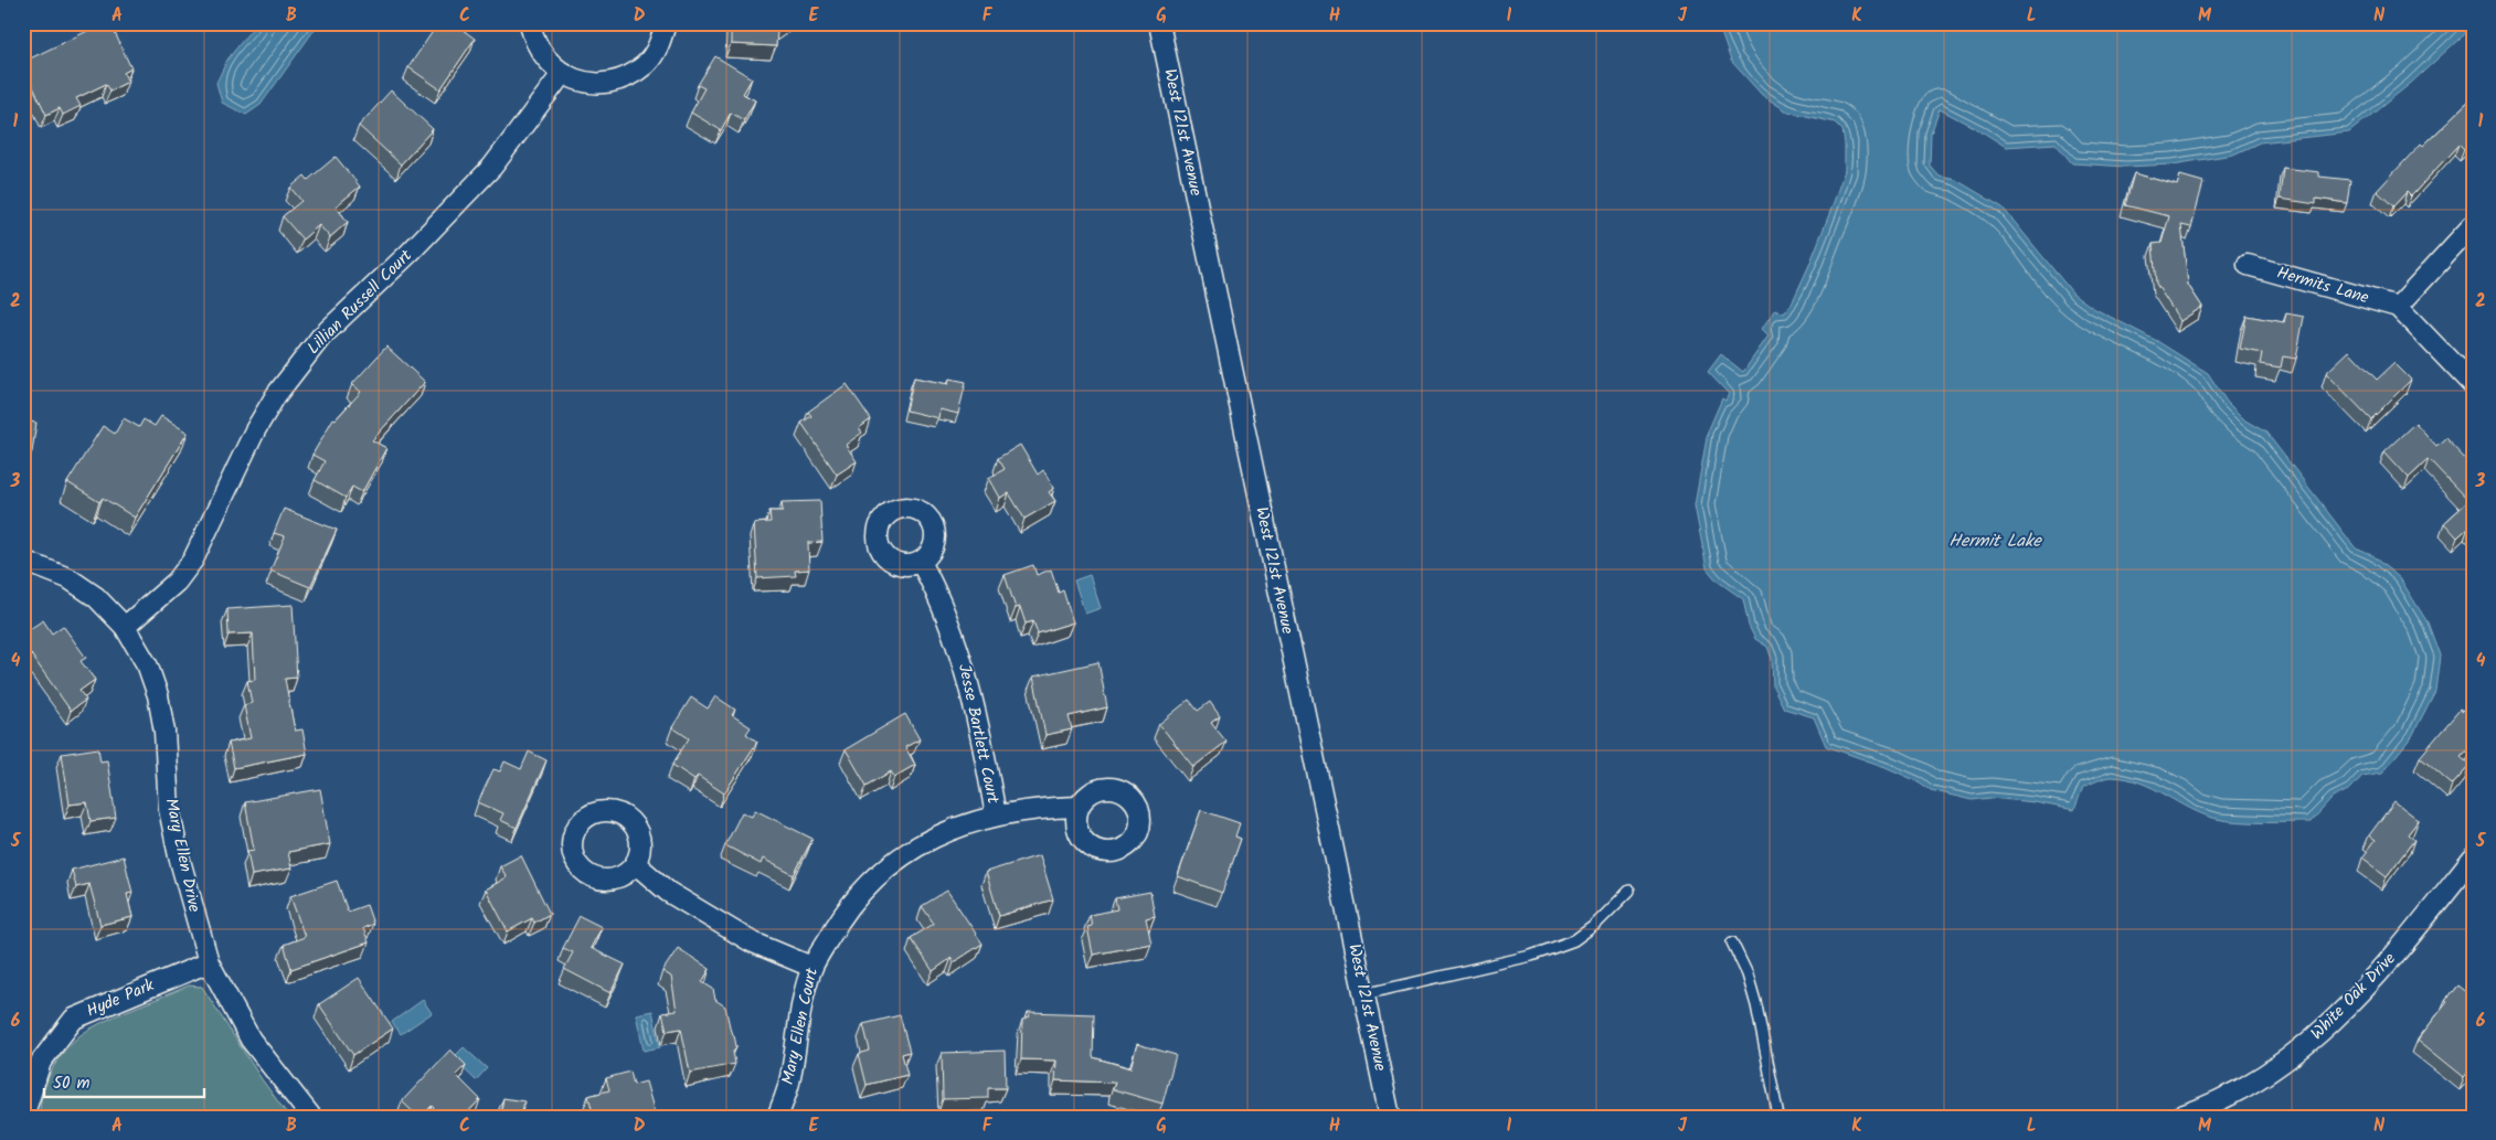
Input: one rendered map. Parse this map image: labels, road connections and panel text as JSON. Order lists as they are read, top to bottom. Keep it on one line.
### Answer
{"streets":{"street":["West 121st Avenue","Hermits Lane","Lillian Russell Court","Jesse Bartlett Court","Mary Ellen Drive","White Oak Drive","Hyde Park","Mary Ellen Court"]},"crossings":[["Lillian Russell Court","Mary Ellen Drive"],["Jesse Bartlett Court","Mary Ellen Court"],["Mary Ellen Drive","Hyde Park"]],"water":["Hermit Lake"],"scale_bar":"50 m","grid":{"columns":["A","B","C","D","E","F","G","H","I","J","K","L","M","N"],"rows":["1","2","3","4","5","6"]}}
